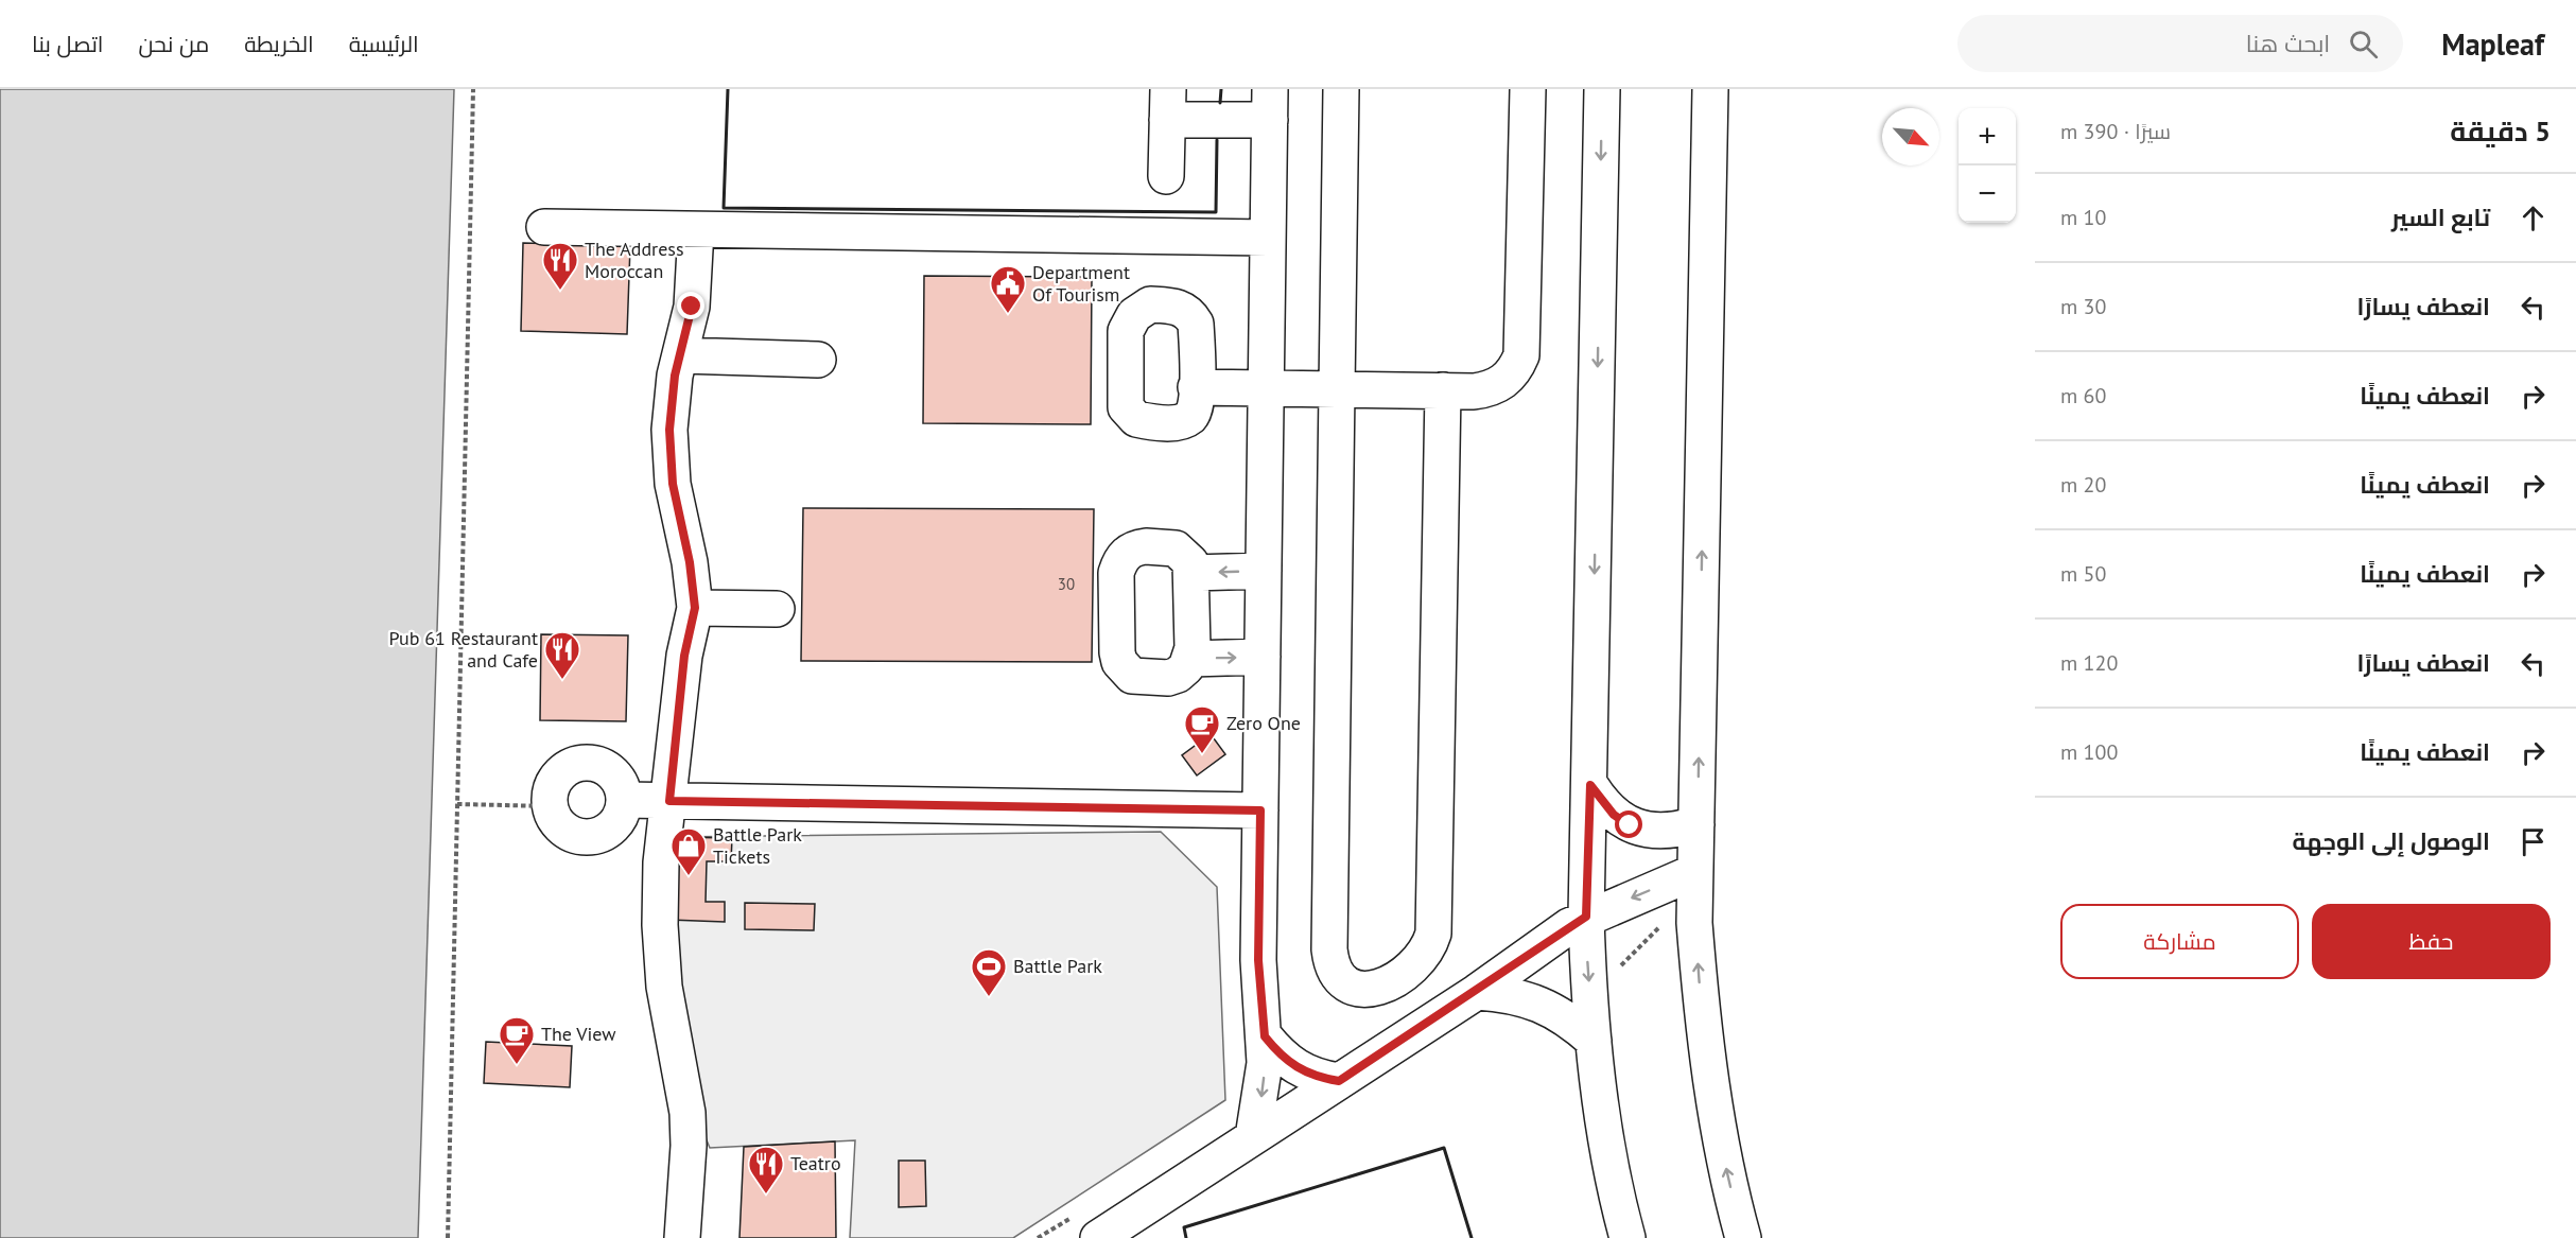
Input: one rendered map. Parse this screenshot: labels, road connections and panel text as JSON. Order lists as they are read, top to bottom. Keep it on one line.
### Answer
{"places":{"restaurant":["The Address Moroccan","Pub 61 Restaurant and Cafe","Teatro"],"public building":["Department Of Tourism"],"cafe":["Zero One","The View"],"shop":["Battle Park Tickets"],"sports":["Battle Park"]},"house_numbers":["30"],"north":"bottom right","page":{"header":"Mapleaf","search":"ابحث هنا","nav":["الرئيسية","الخريطة","من نحن","اتصل بنا"],"heading":["5 دقيقة","سيرًا · 390 m"],"map_buttons":["+","−"],"list":[["تابع السير","10 m"],["انعطف يسارًا","30 m"],["انعطف يمينًا","60 m"],["انعطف يمينًا","20 m"],["انعطف يمينًا","50 m"],["انعطف يسارًا","120 m"],["انعطف يمينًا","100 m"],"الوصول إلى الوجهة"],"buttons":["حفظ","مشاركة"]}}
